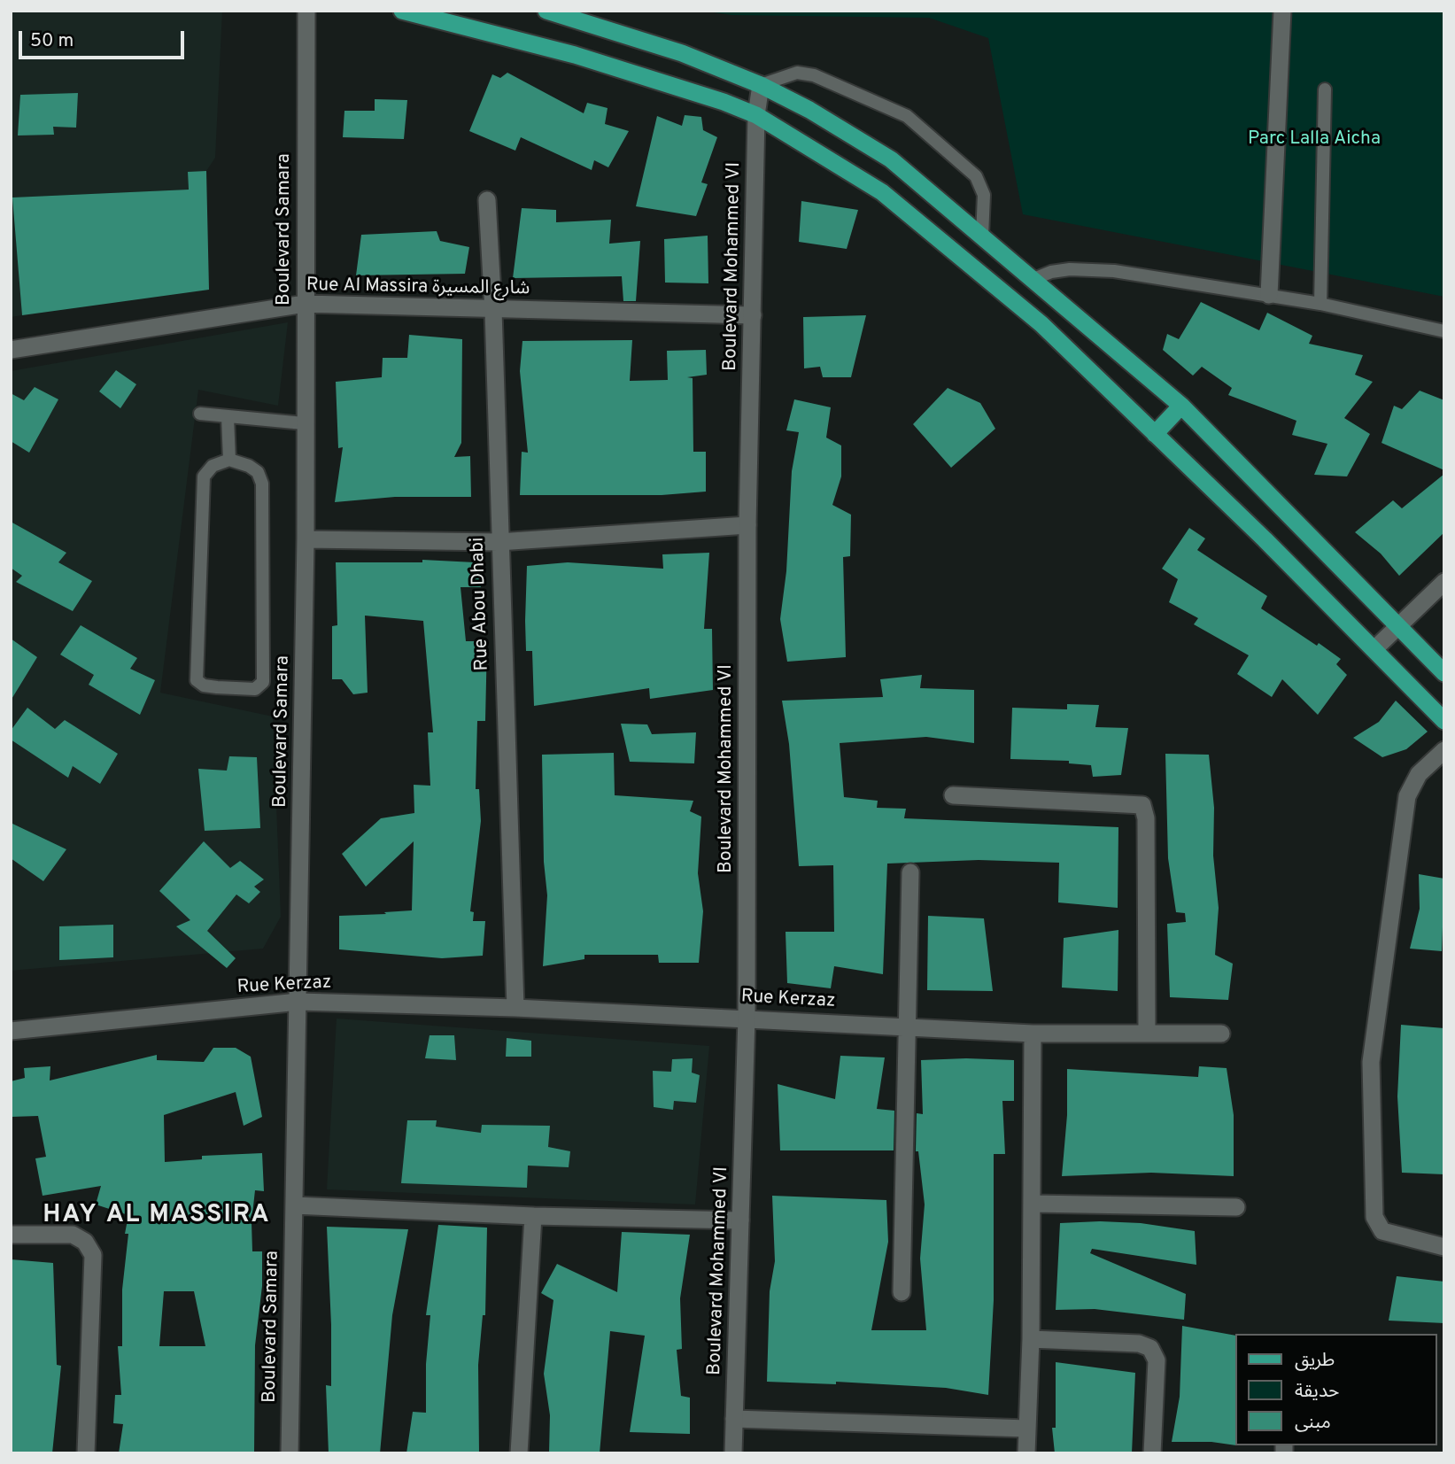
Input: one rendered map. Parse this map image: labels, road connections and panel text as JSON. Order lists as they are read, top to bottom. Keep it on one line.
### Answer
{"streets":{"street":["Boulevard Samara","Boulevard Mohammed VI","Rue Al Massira شارع المسيرة","Rue Abou Dhabi","Rue Kerzaz"]},"crossings":[["Boulevard Samara","Rue Al Massira شارع المسيرة"],["Boulevard Samara","Rue Kerzaz"],["Boulevard Mohammed VI","Rue Al Massira شارع المسيرة"],["Boulevard Mohammed VI","Rue Kerzaz"],["Rue Al Massira شارع المسيرة","Rue Abou Dhabi"],["Rue Abou Dhabi","Rue Kerzaz"]],"districts":["HAY AL MASSIRA"],"parks":["Parc Lalla Aicha"],"legend":["طريق","حديقة","مبنى"],"scale_bar":"50 m"}
